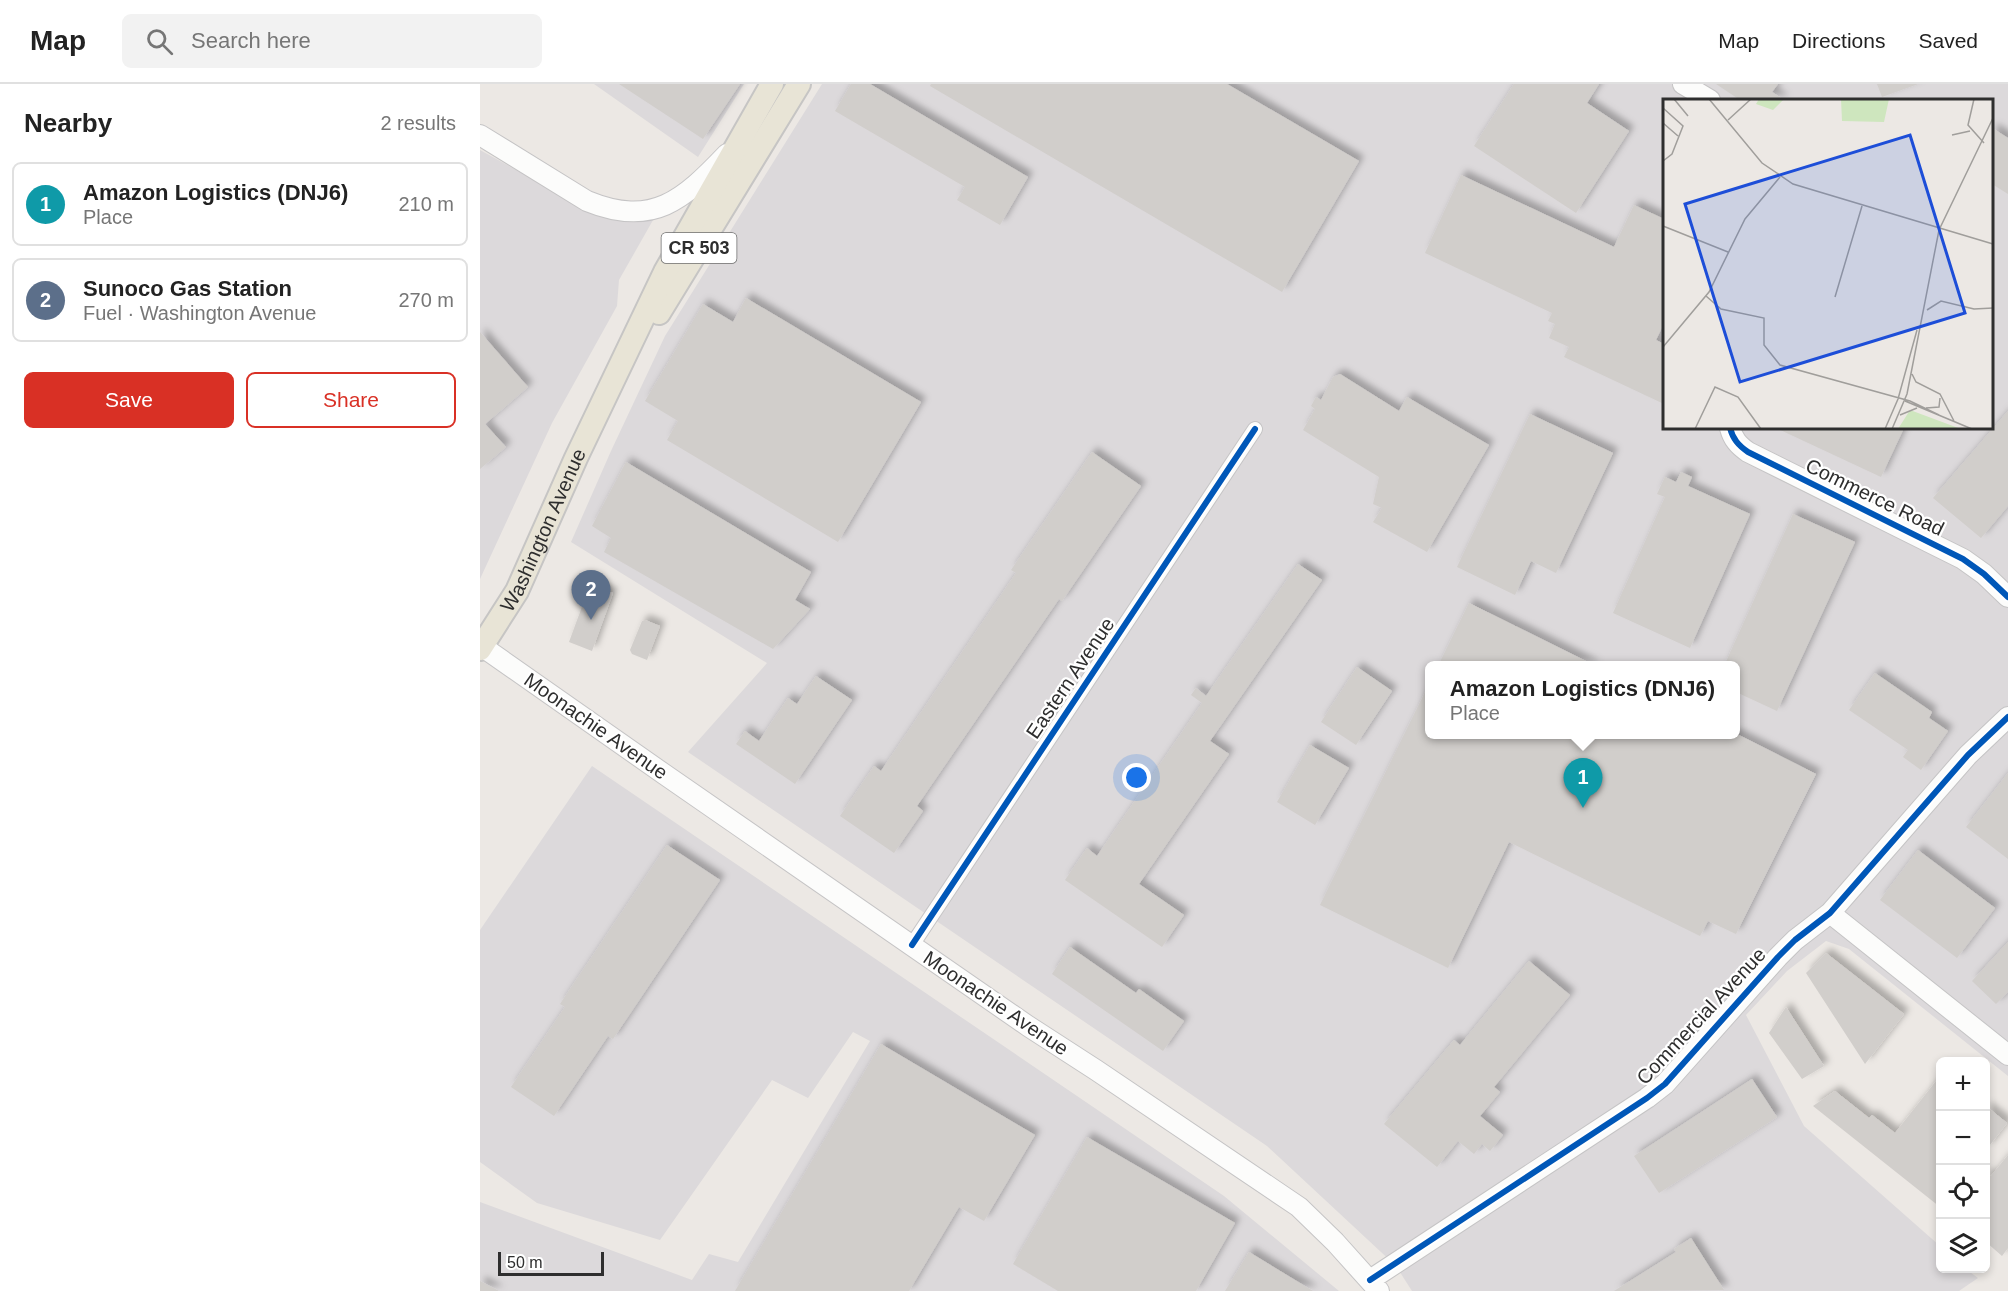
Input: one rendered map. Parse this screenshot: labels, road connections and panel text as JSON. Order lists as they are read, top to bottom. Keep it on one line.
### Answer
{"streets":{"main road":["CR 503","Washington Avenue"],"street":["Commerce Road","Eastern Avenue","Moonachie Avenue","Commercial Avenue"]},"crossings":[["Washington Avenue","Moonachie Avenue"],["Eastern Avenue","Moonachie Avenue"],["Moonachie Avenue","Commercial Avenue"]],"scale_bar":"50 m","page":{"header":"Map","search":"Search here","nav":["Map","Directions","Saved"],"heading":["Nearby","2 results"],"list":[{"mark":"1","name":"Amazon Logistics (DNJ6)","note":"Place","value":"210 m"},{"mark":"2","name":"Sunoco Gas Station","note":"Fuel · Washington Avenue","value":"270 m"}],"buttons":["Save","Share"],"pins":["2","1"],"popup":["Amazon Logistics (DNJ6)","Place"],"map_buttons":["+","−"],"scale":"50 m"}}
